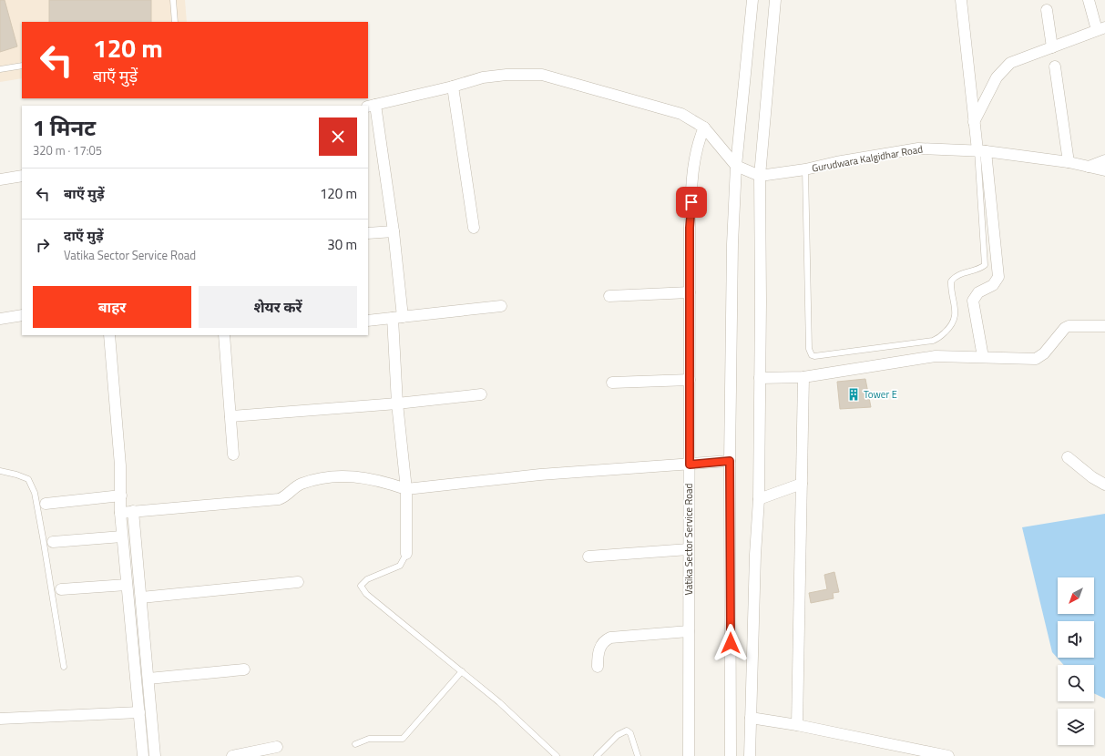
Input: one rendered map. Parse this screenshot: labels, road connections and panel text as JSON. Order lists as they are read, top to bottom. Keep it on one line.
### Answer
{"streets":{"street":["Gurudwara Kalgidhar Road","Vatika Sector Service Road"]},"places":{"building":["Tower E"]},"north":"bottom left","page":{"turn":["120 m","बाएँ मुड़ें"],"heading":["1 मिनट","320 m · 17:05"],"list":[{"name":"बाएँ मुड़ें","value":"120 m"},{"name":"दाएँ मुड़ें","note":"Vatika Sector Service Road","value":"30 m"}],"buttons":["बाहर","शेयर करें"]}}
